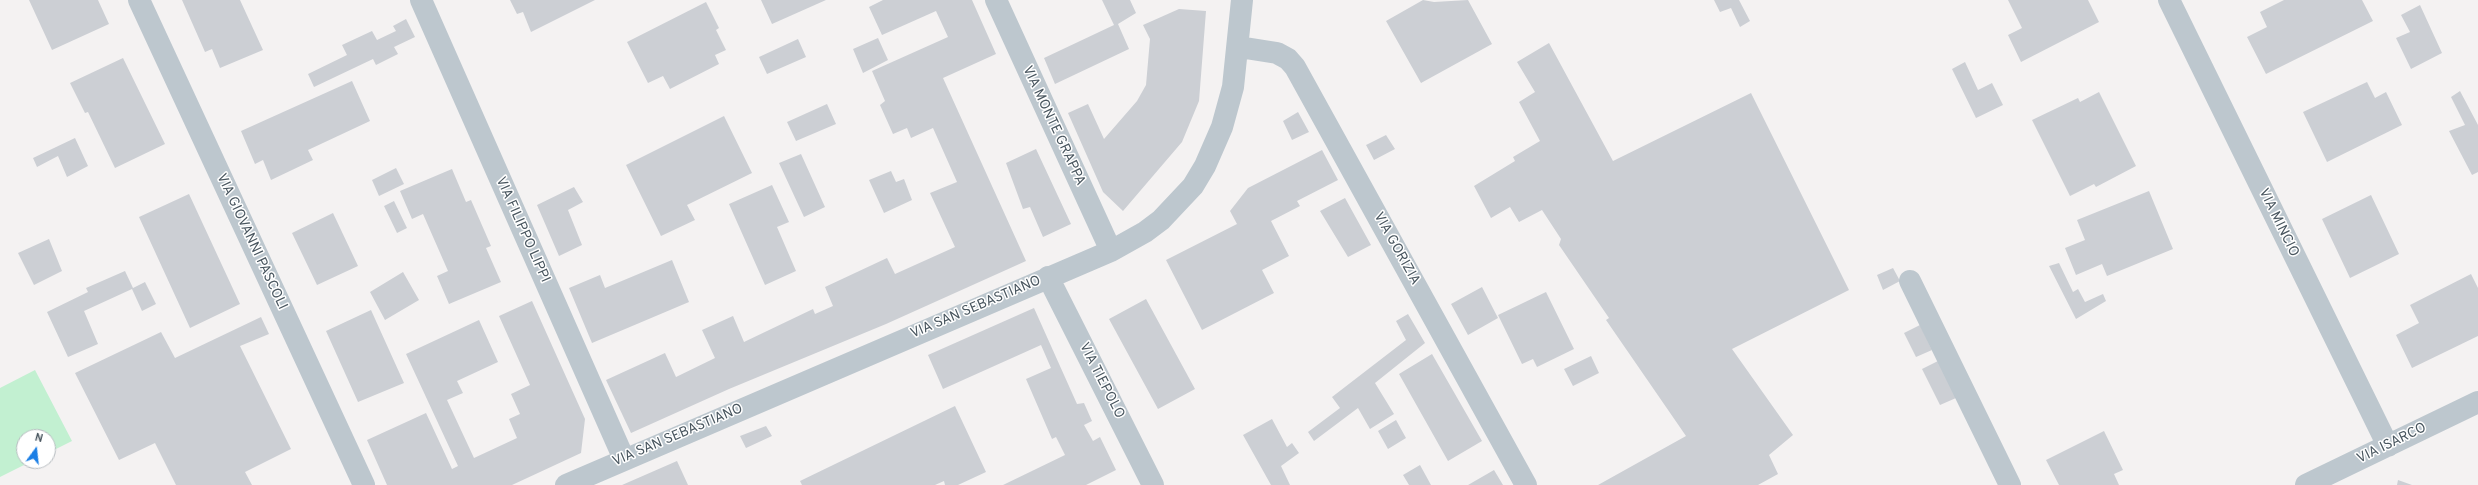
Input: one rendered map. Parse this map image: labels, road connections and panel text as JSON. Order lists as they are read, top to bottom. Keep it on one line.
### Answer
{"streets":{"street":["VIA MONTE GRAPPA","VIA MINCIO","VIA FILIPPO LIPPI","VIA GIOVANNI PASCOLI","VIA GORIZIA","VIA SAN SEBASTIANO","VIA TIEPOLO","VIA ISARCO"]},"crossings":[["VIA MONTE GRAPPA","VIA SAN SEBASTIANO"],["VIA MINCIO","VIA ISARCO"],["VIA FILIPPO LIPPI","VIA SAN SEBASTIANO"],["VIA GORIZIA","VIA SAN SEBASTIANO"],["VIA SAN SEBASTIANO","VIA TIEPOLO"]],"north":"top"}
